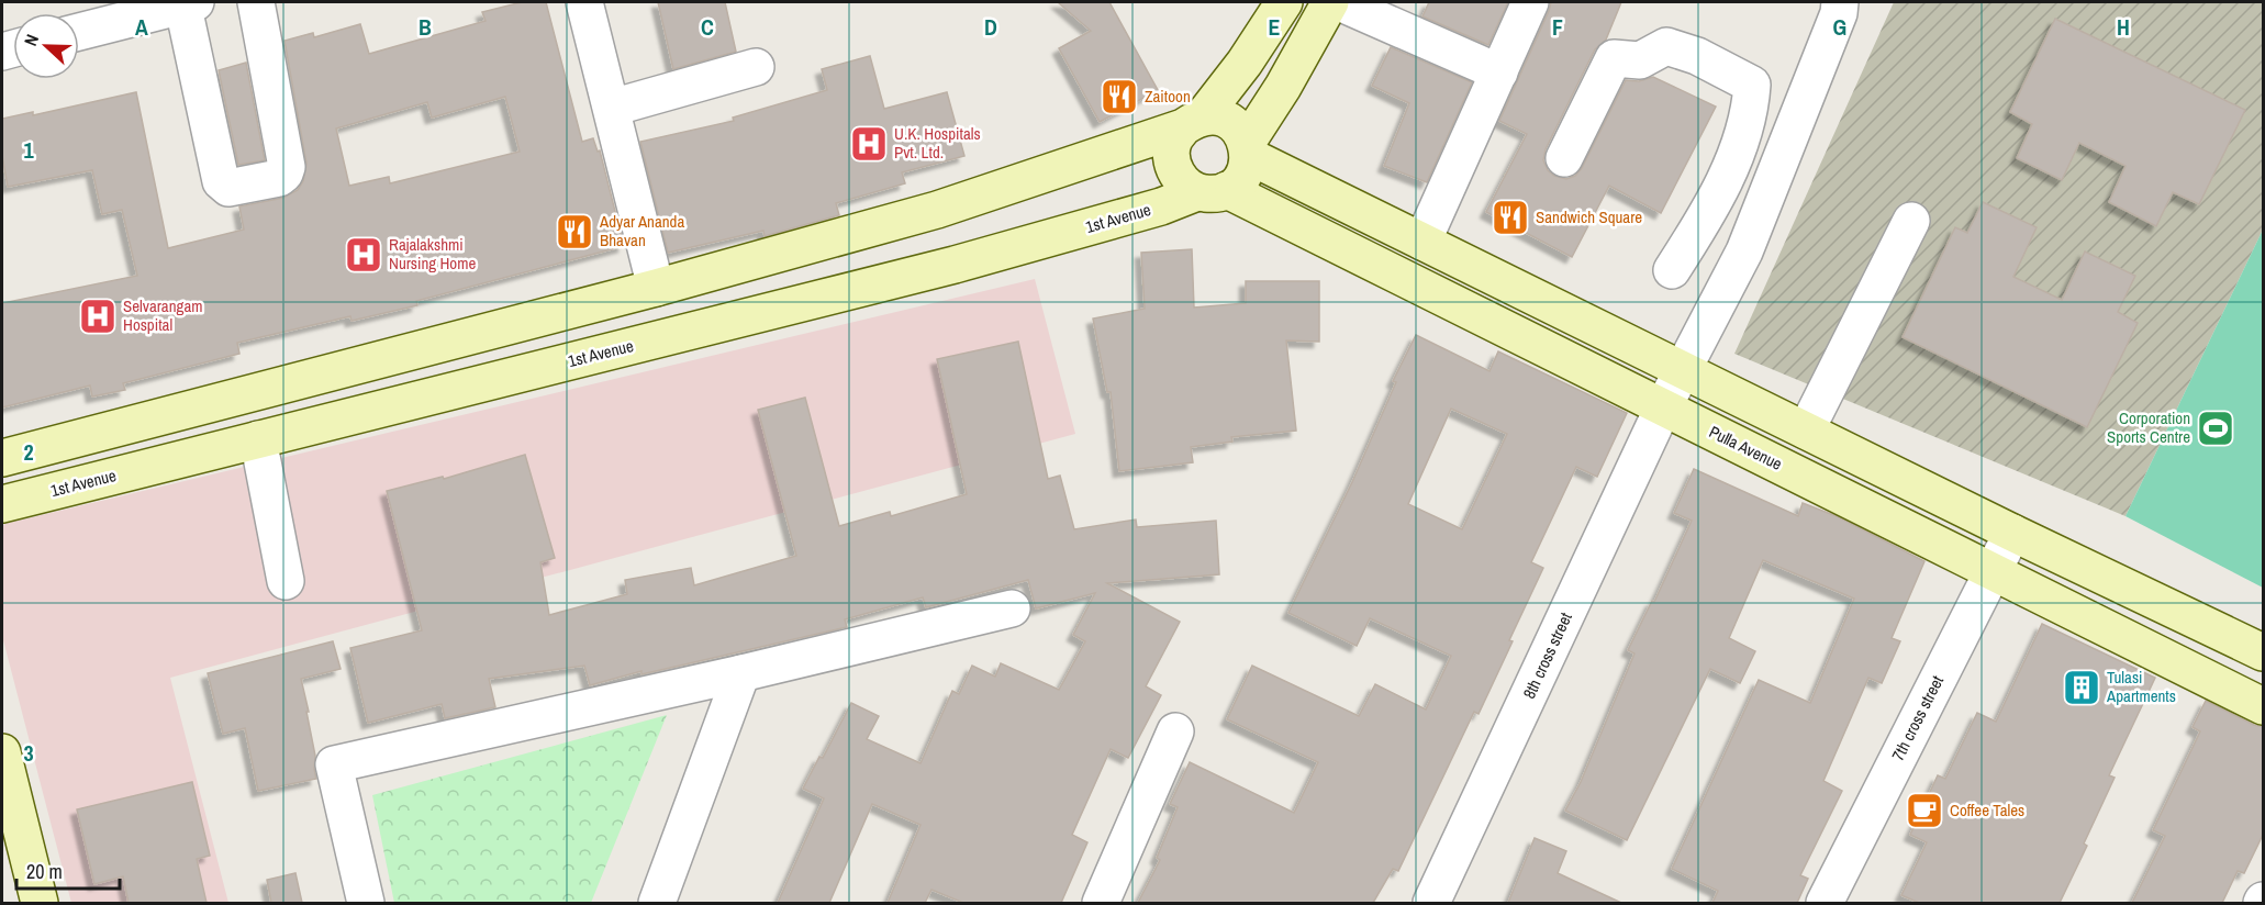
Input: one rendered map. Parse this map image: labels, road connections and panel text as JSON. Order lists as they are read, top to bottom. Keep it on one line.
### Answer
{"streets":{"main road":["1st Avenue","Pulla Avenue"],"street":["8th cross street","7th cross street"]},"crossings":[["1st Avenue","Pulla Avenue"],["Pulla Avenue","8th cross street"],["Pulla Avenue","7th cross street"]],"places":{"restaurant":["Zaitoon","Sandwich Square","Adyar Ananda Bhavan"],"hospital":["U.K. Hospitals Pvt. Ltd.","Rajalakshmi Nursing Home","Selvarangam Hospital"],"sports":["Corporation Sports Centre"],"building":["Tulasi Apartments"],"cafe":["Coffee Tales"]},"scale_bar":"20 m","north":"left","grid":{"columns":["A","B","C","D","E","F","G","H"],"rows":["1","2","3"]}}
